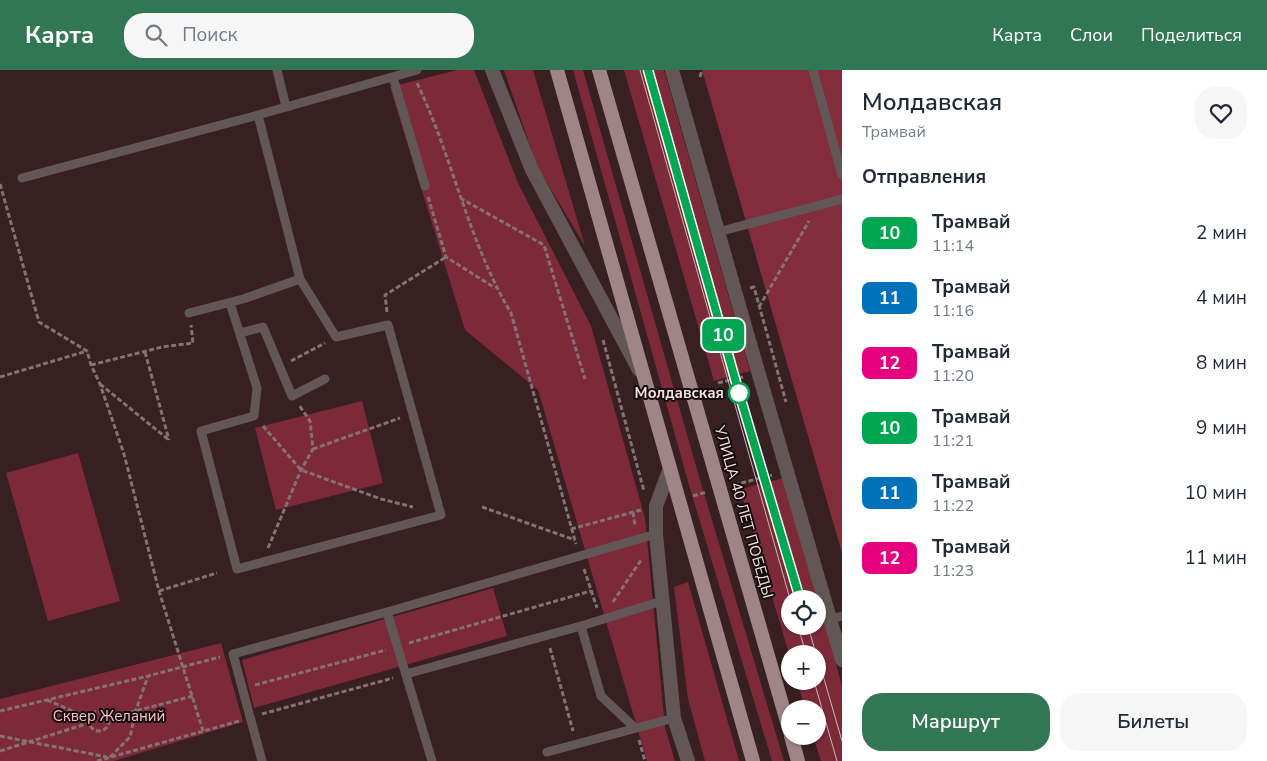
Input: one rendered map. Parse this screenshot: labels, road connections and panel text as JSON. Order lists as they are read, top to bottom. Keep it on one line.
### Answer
{"streets":{"main road":["УЛИЦА 40 ЛЕТ ПОБЕДЫ"]},"parks":["Сквер Желаний"],"places":["Молдавская"],"lines":["tram line 10"],"page":{"header":"Карта","search":"Поиск","nav":["Карта","Слои","Поделиться"],"on_map":"10","heading":[["Молдавская","Трамвай"],"Отправления"],"list":[{"mark":"10","name":"Трамвай","note":"11:14","value":"2 мин"},{"mark":"11","name":"Трамвай","note":"11:16","value":"4 мин"},{"mark":"12","name":"Трамвай","note":"11:20","value":"8 мин"},{"mark":"10","name":"Трамвай","note":"11:21","value":"9 мин"},{"mark":"11","name":"Трамвай","note":"11:22","value":"10 мин"},{"mark":"12","name":"Трамвай","note":"11:23","value":"11 мин"}],"map_buttons":["+","−"],"buttons":["Маршрут","Билеты"]}}
